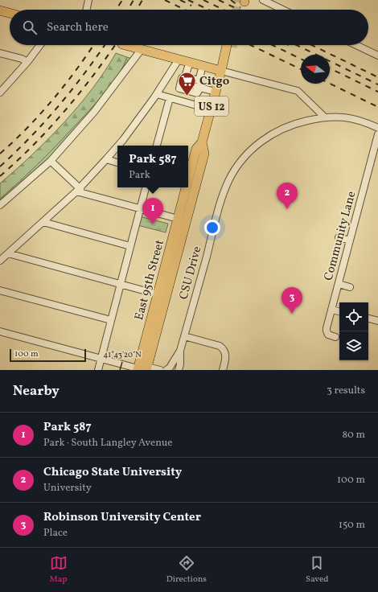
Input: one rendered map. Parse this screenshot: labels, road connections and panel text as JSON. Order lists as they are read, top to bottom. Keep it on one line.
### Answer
{"streets":{"main road":["US 12","East 95th Street"],"street":["Community Lane","CSU Drive"]},"places":{"supermarket":["Citgo"]},"scale_bar":"100 m","north":"left","page":{"search":"Search here","popup":["Park 587","Park"],"pins":["2","1","3"],"scale":"100 m","heading":["Nearby","3 results"],"list":[{"mark":"1","name":"Park 587","note":"Park · South Langley Avenue","value":"80 m"},{"mark":"2","name":"Chicago State University","note":"University","value":"100 m"},{"mark":"3","name":"Robinson University Center","note":"Place","value":"150 m"}],"nav":["Map","Directions","Saved"]},"coordinates":["41°43'20\"N"]}
